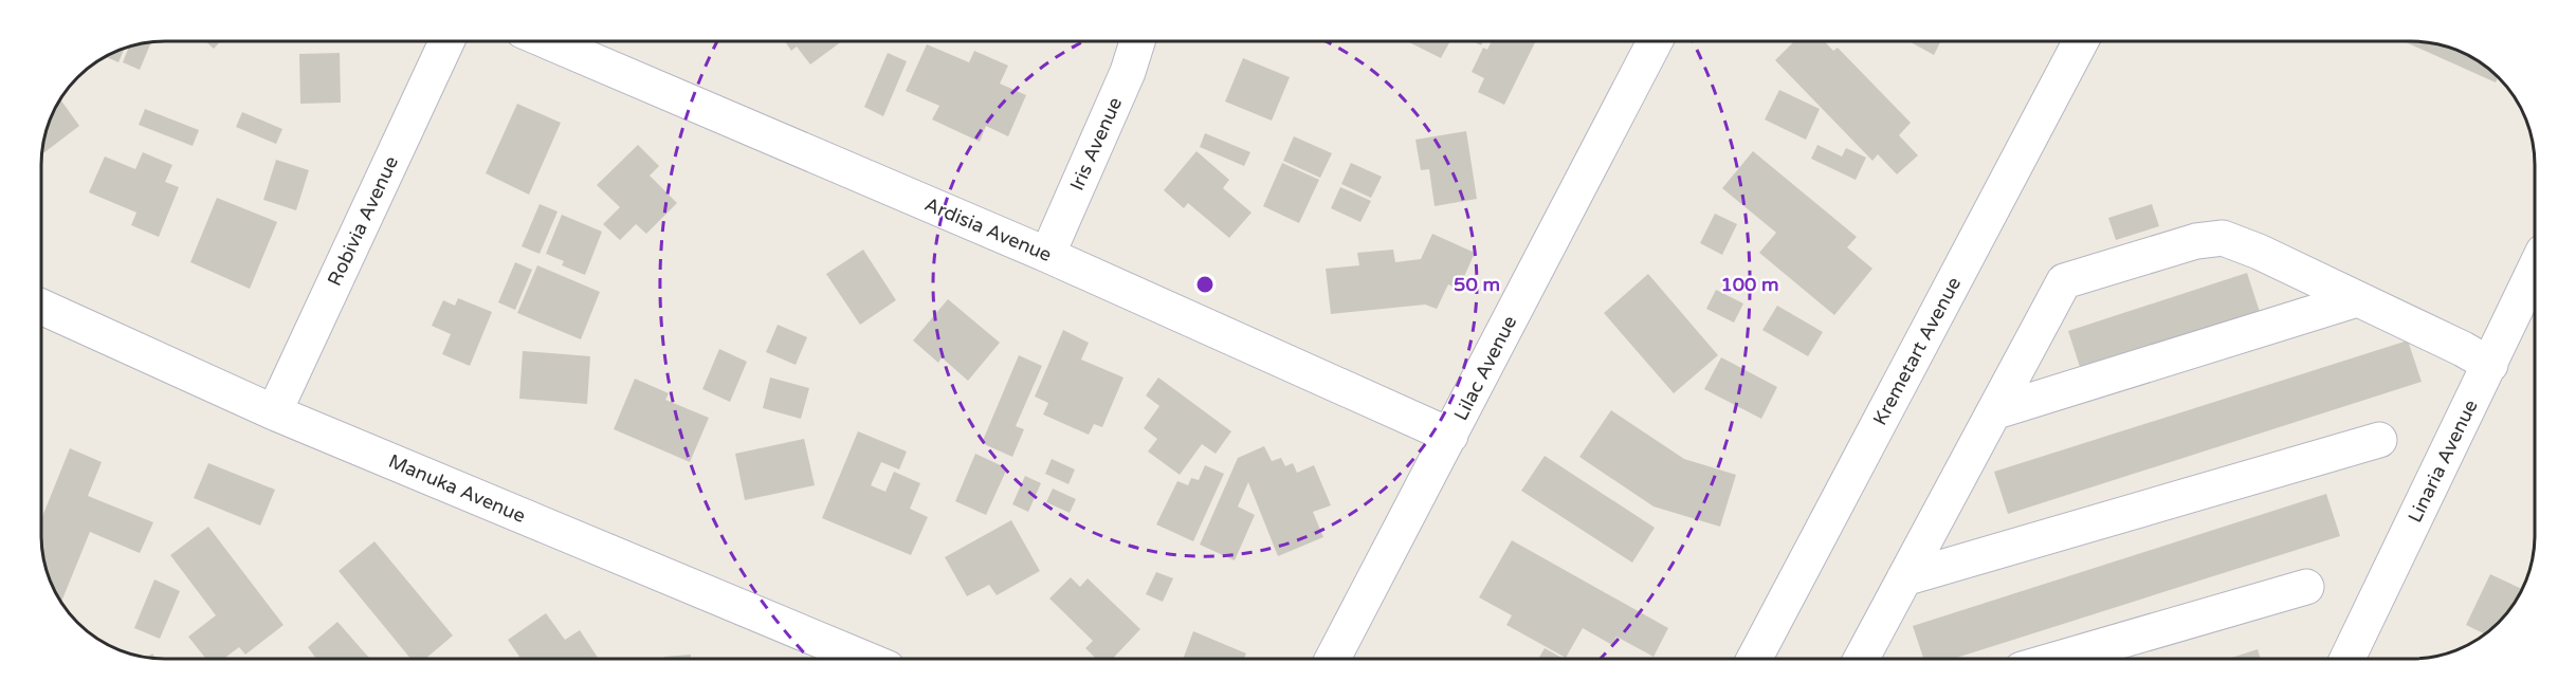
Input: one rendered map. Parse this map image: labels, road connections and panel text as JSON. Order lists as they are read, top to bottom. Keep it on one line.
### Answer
{"streets":{"street":["Iris Avenue","Robivia Avenue","Ardisia Avenue","Kremetart Avenue","Lilac Avenue","Linaria Avenue","Manuka Avenue"]},"crossings":[["Iris Avenue","Ardisia Avenue"],["Robivia Avenue","Manuka Avenue"],["Ardisia Avenue","Lilac Avenue"]],"rings":["50 m","100 m"]}
